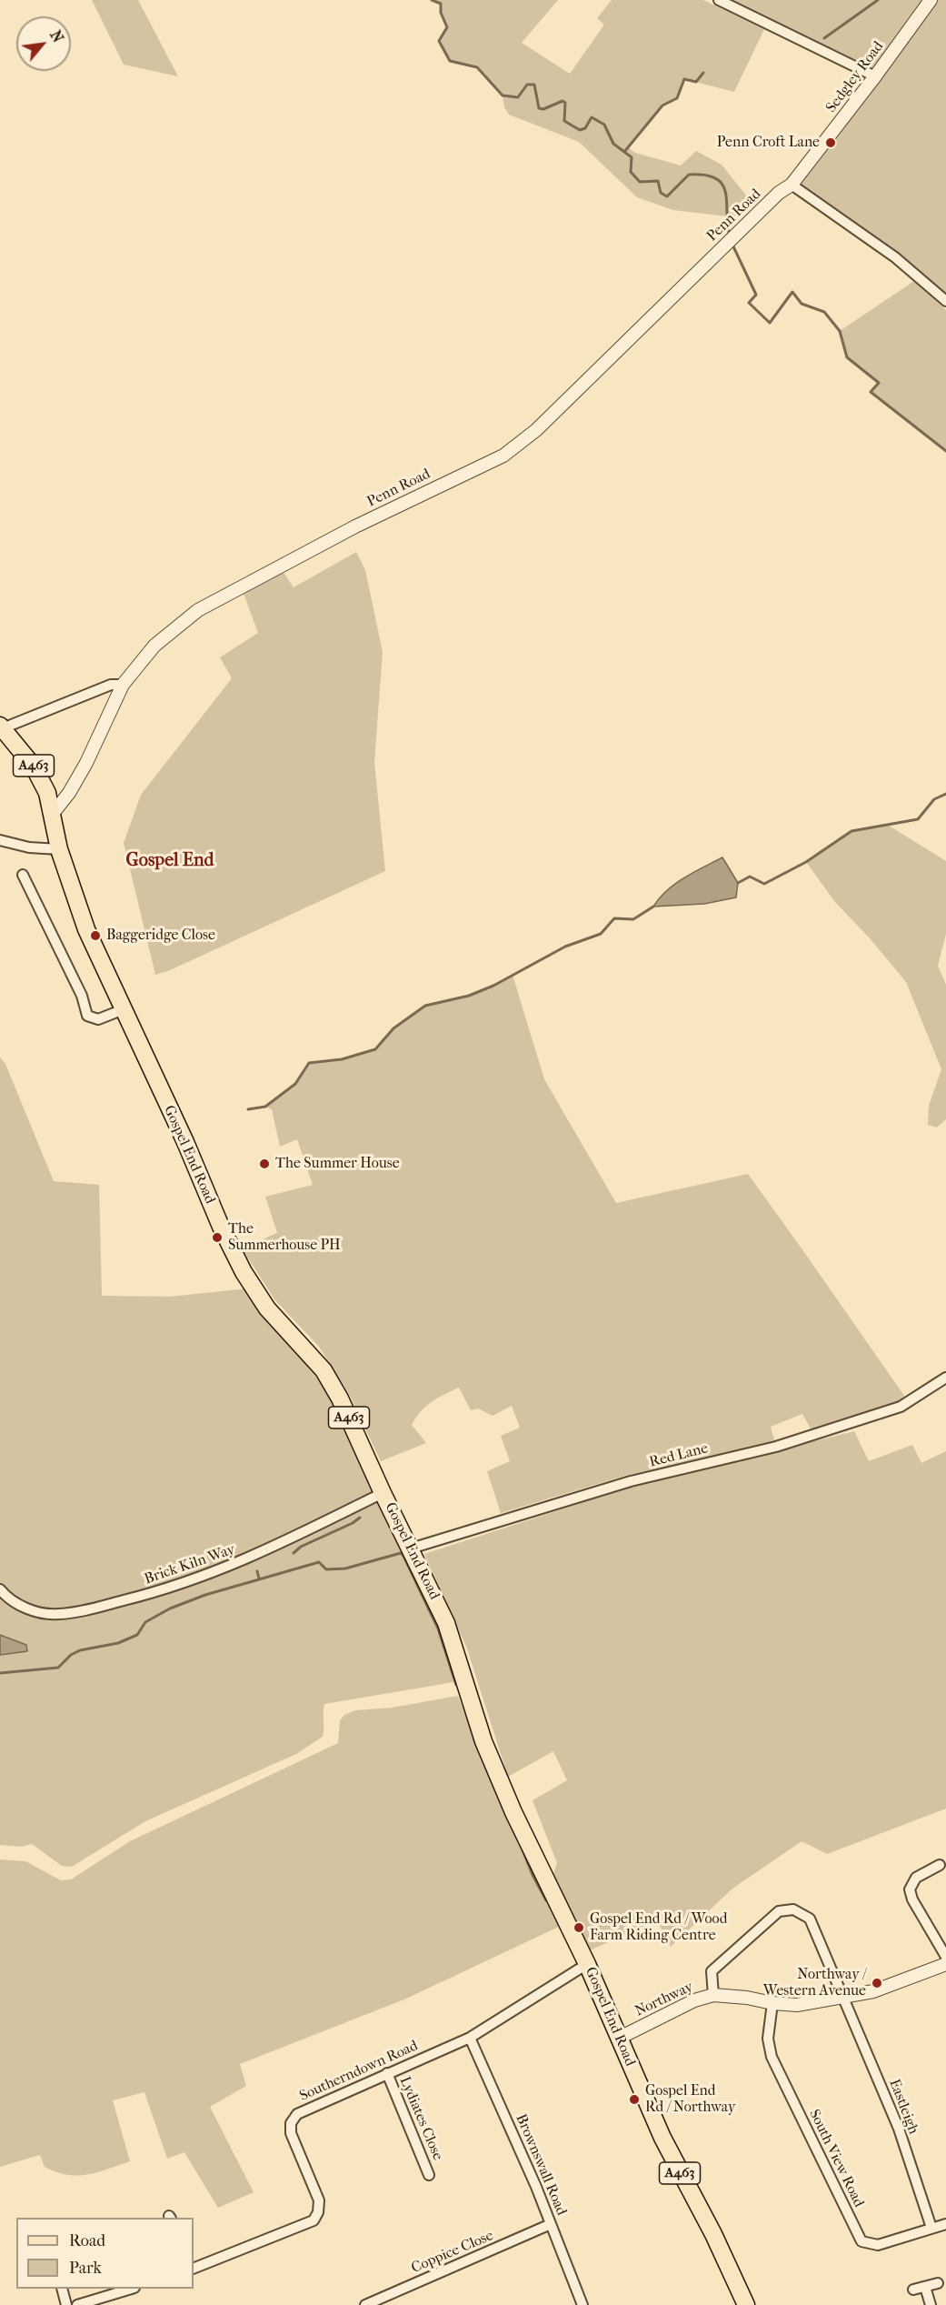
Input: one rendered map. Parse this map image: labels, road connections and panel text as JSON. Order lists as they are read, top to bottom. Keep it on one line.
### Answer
{"streets":{"main road":["A463","Gospel End Road"],"street":["Sedgley Road","Penn Road","Red Lane","Brick Kiln Way","Northway","Southerndown Road","Eastleigh","Lydiates Close","South View Road","Brownswall Road","Coppice Close"]},"crossings":[["Sedgley Road","Penn Road"],["Penn Road","A463"],["Penn Road","Gospel End Road"],["A463","Gospel End Road"],["Gospel End Road","Red Lane"],["Gospel End Road","Brick Kiln Way"],["Gospel End Road","Northway"],["Gospel End Road","Southerndown Road"],["Northway","Eastleigh"],["Northway","South View Road"],["Southerndown Road","Lydiates Close"],["Southerndown Road","Brownswall Road"],["Eastleigh","South View Road"],["Brownswall Road","Coppice Close"]],"districts":["Gospel End"],"places":["Penn Croft Lane","Baggeridge Close","The Summer House","The Summerhouse PH","Gospel End Rd / Wood Farm Riding Centre","Northway / Western Avenue","Gospel End Rd / Northway"],"legend":["Road","Park"],"north":"top right"}
